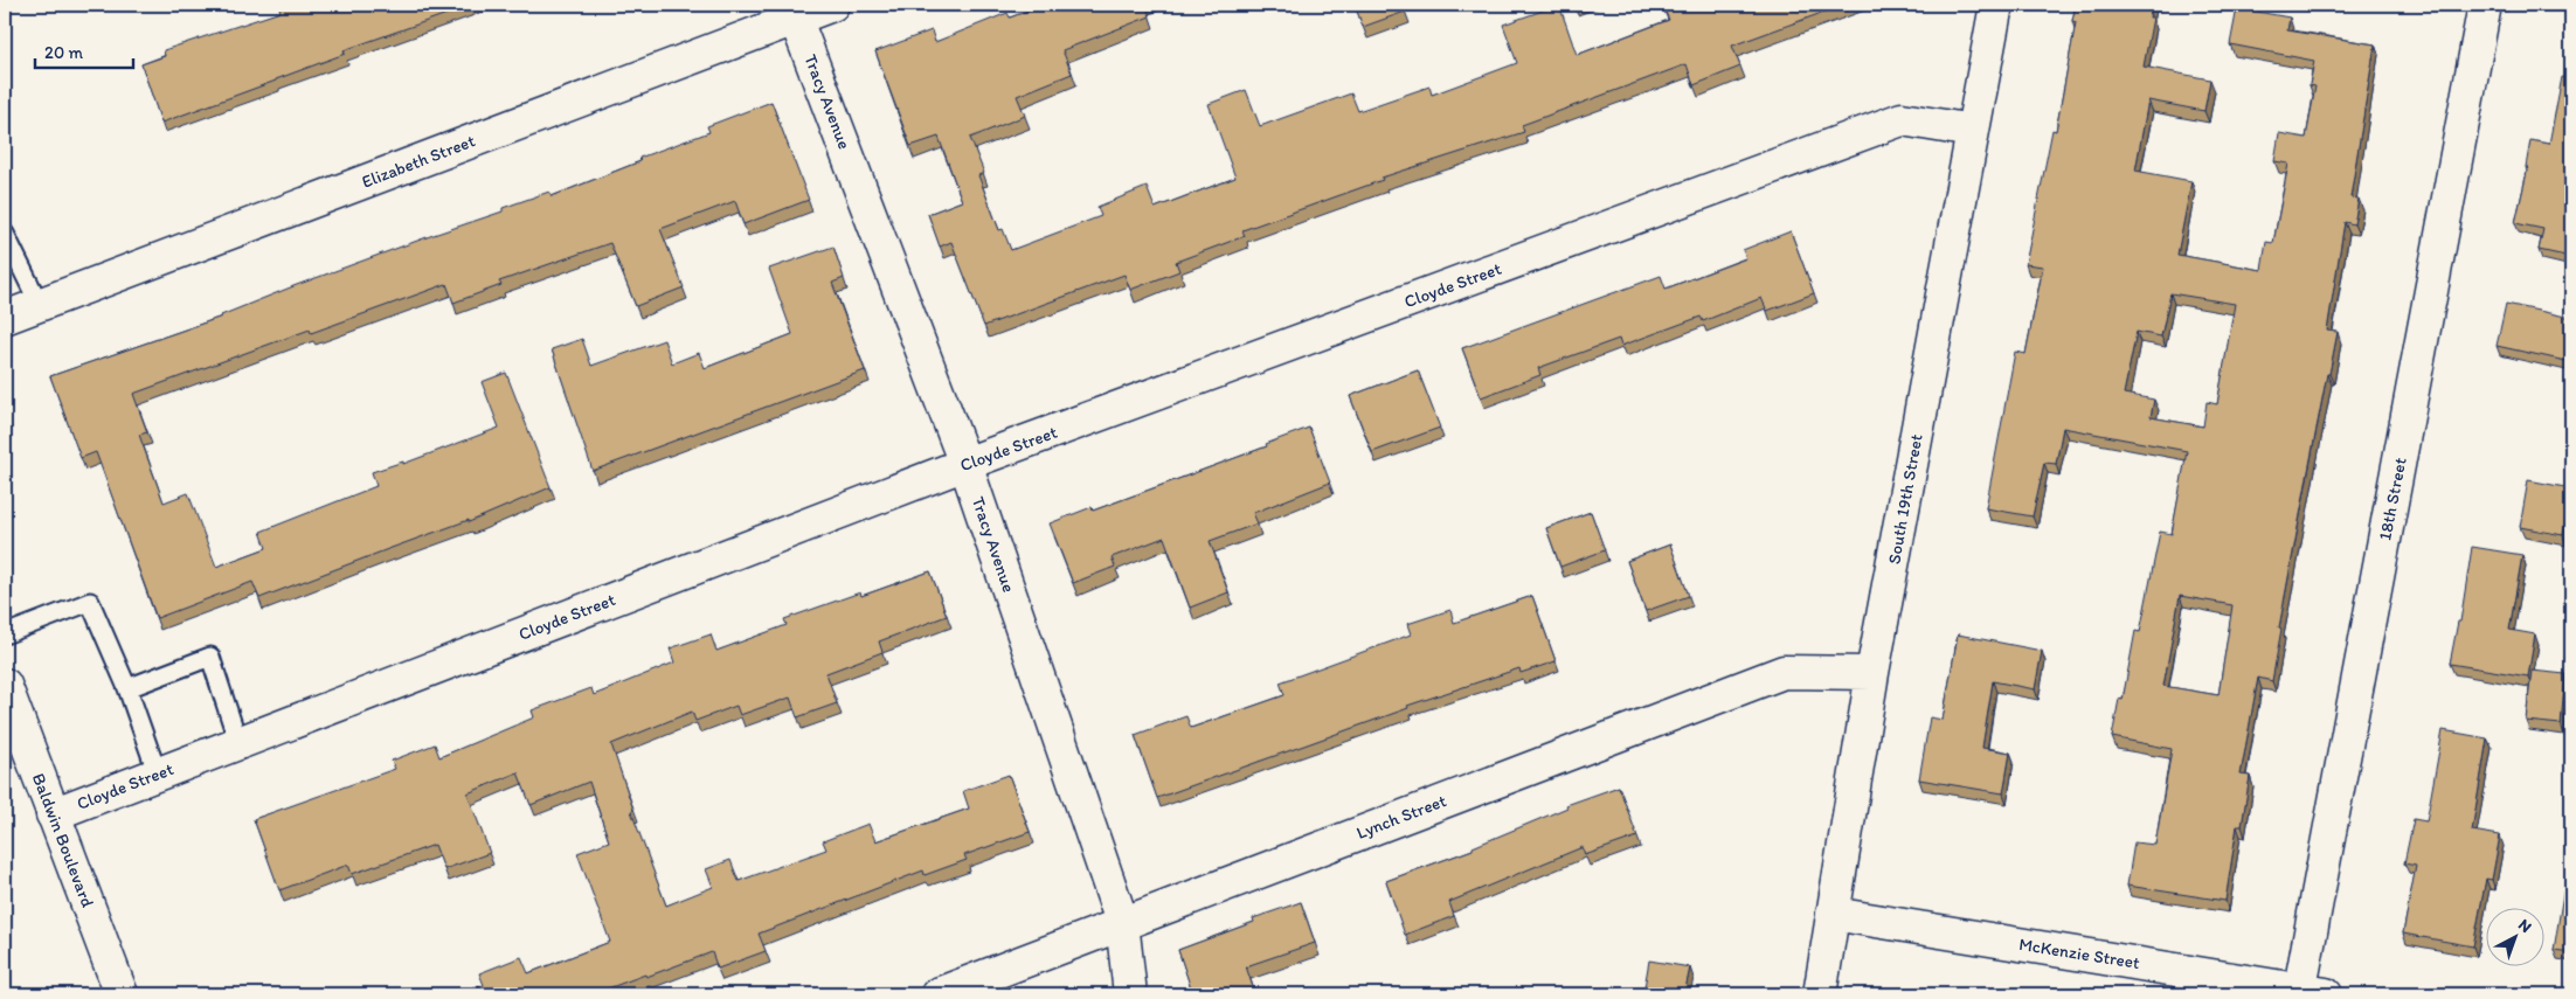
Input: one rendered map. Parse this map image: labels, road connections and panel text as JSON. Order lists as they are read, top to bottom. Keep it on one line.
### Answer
{"streets":{"street":["Tracy Avenue","Elizabeth Street","Cloyde Street","South 19th Street","18th Street","Lynch Street","Baldwin Boulevard","McKenzie Street"]},"crossings":[["Tracy Avenue","Elizabeth Street"],["Tracy Avenue","Cloyde Street"],["Tracy Avenue","Lynch Street"],["Cloyde Street","South 19th Street"],["Cloyde Street","Baldwin Boulevard"],["South 19th Street","Lynch Street"],["South 19th Street","McKenzie Street"],["18th Street","McKenzie Street"]],"scale_bar":"20 m","north":"top right"}
